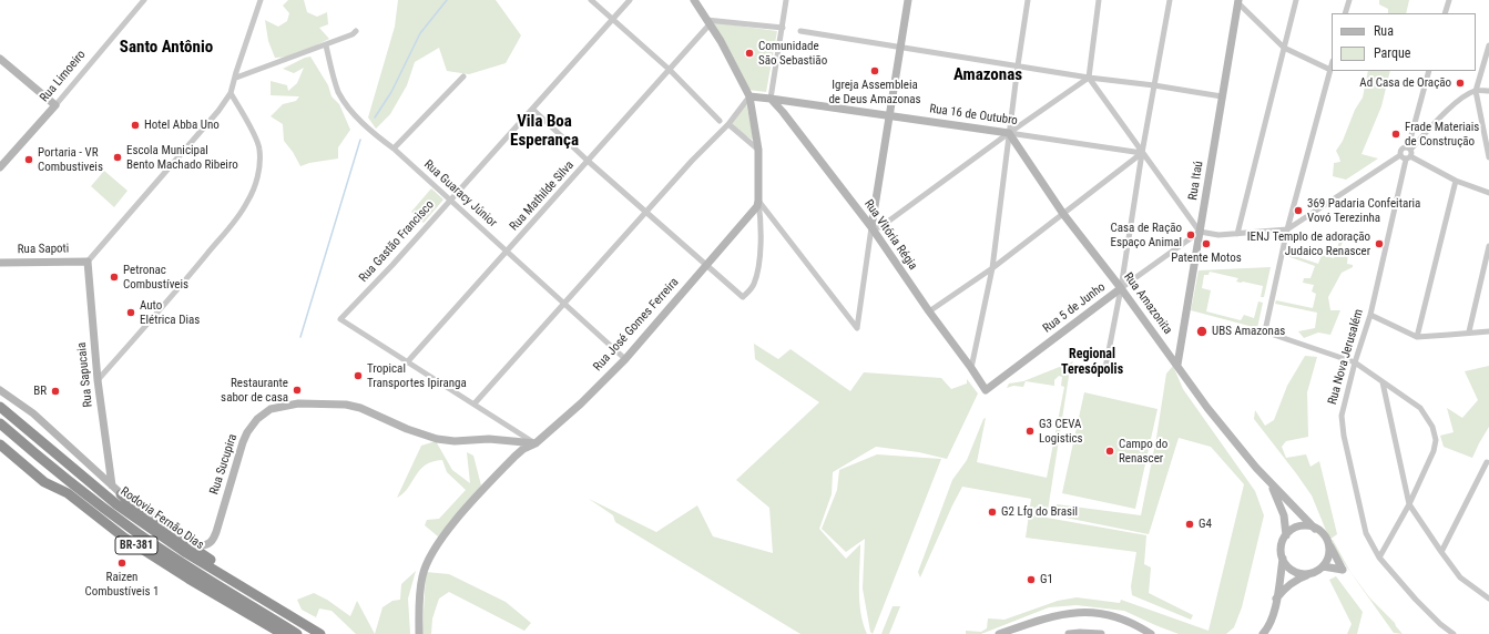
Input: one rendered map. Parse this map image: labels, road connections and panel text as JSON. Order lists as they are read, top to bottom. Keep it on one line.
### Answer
{"streets":{"highway":["Rodovia Fernão Dias","BR-381"],"street":["Rua Limoeiro","Rua 16 de Outubro","Rua Itaú","Rua Guaracy Júnior","Rua Mathilde Silva","Rua Vitória Régia","Rua Gastão Francisco","Rua Sapoti","Rua Amazonita","Rua 5 de Junho","Rua José Gomes Ferreira","Rua Nova Jerusalém","Rua Sapucaia","Rua Sucupira"]},"crossings":[["Rua 16 de Outubro","Rua Vitória Régia"],["Rua 16 de Outubro","Rua Amazonita"],["Rua Itaú","Rua Amazonita"],["Rua Itaú","Rua 5 de Junho"],["Rua Guaracy Júnior","Rua Mathilde Silva"],["Rua Guaracy Júnior","Rua Gastão Francisco"],["Rua Guaracy Júnior","Rua José Gomes Ferreira"],["Rua Mathilde Silva","Rua Gastão Francisco"],["Rua Vitória Régia","Rua 5 de Junho"],["Rua Sapoti","Rua Sapucaia"],["Rua Amazonita","Rua 5 de Junho"],["Rua José Gomes Ferreira","Rua Sucupira"],["Rua Sapucaia","BR-381"],["Rua Sucupira","BR-381"],["Rodovia Fernão Dias","BR-381"]],"districts":["Santo Antônio","Amazonas","Vila Boa Esperança","Regional Teresópolis"],"places":["Comunidade São Sebastião","Igreja Assembleia de Deus Amazonas","Ad Casa de Oração","Hotel Abba Uno","Frade Materiais de Construção","Escola Municipal Bento Machado Ribeiro","Portaria - VR Combustiveis","369 Padaria Confeitaria Vovó Terezinha","Casa de Ração Espaço Animal","Patente Motos","IENJ Templo de adoração Judaico Renascer","Petronac Combustíveis","Auto Elétrica Dias","UBS Amazonas","Tropical Transportes Ipiranga","Restaurante sabor de casa","BR","G3 CEVA Logistics","Campo do Renascer","G2 Lfg do Brasil","G4","Raizen Combustíveis 1","G1"],"legend":["Rua","Parque"]}
